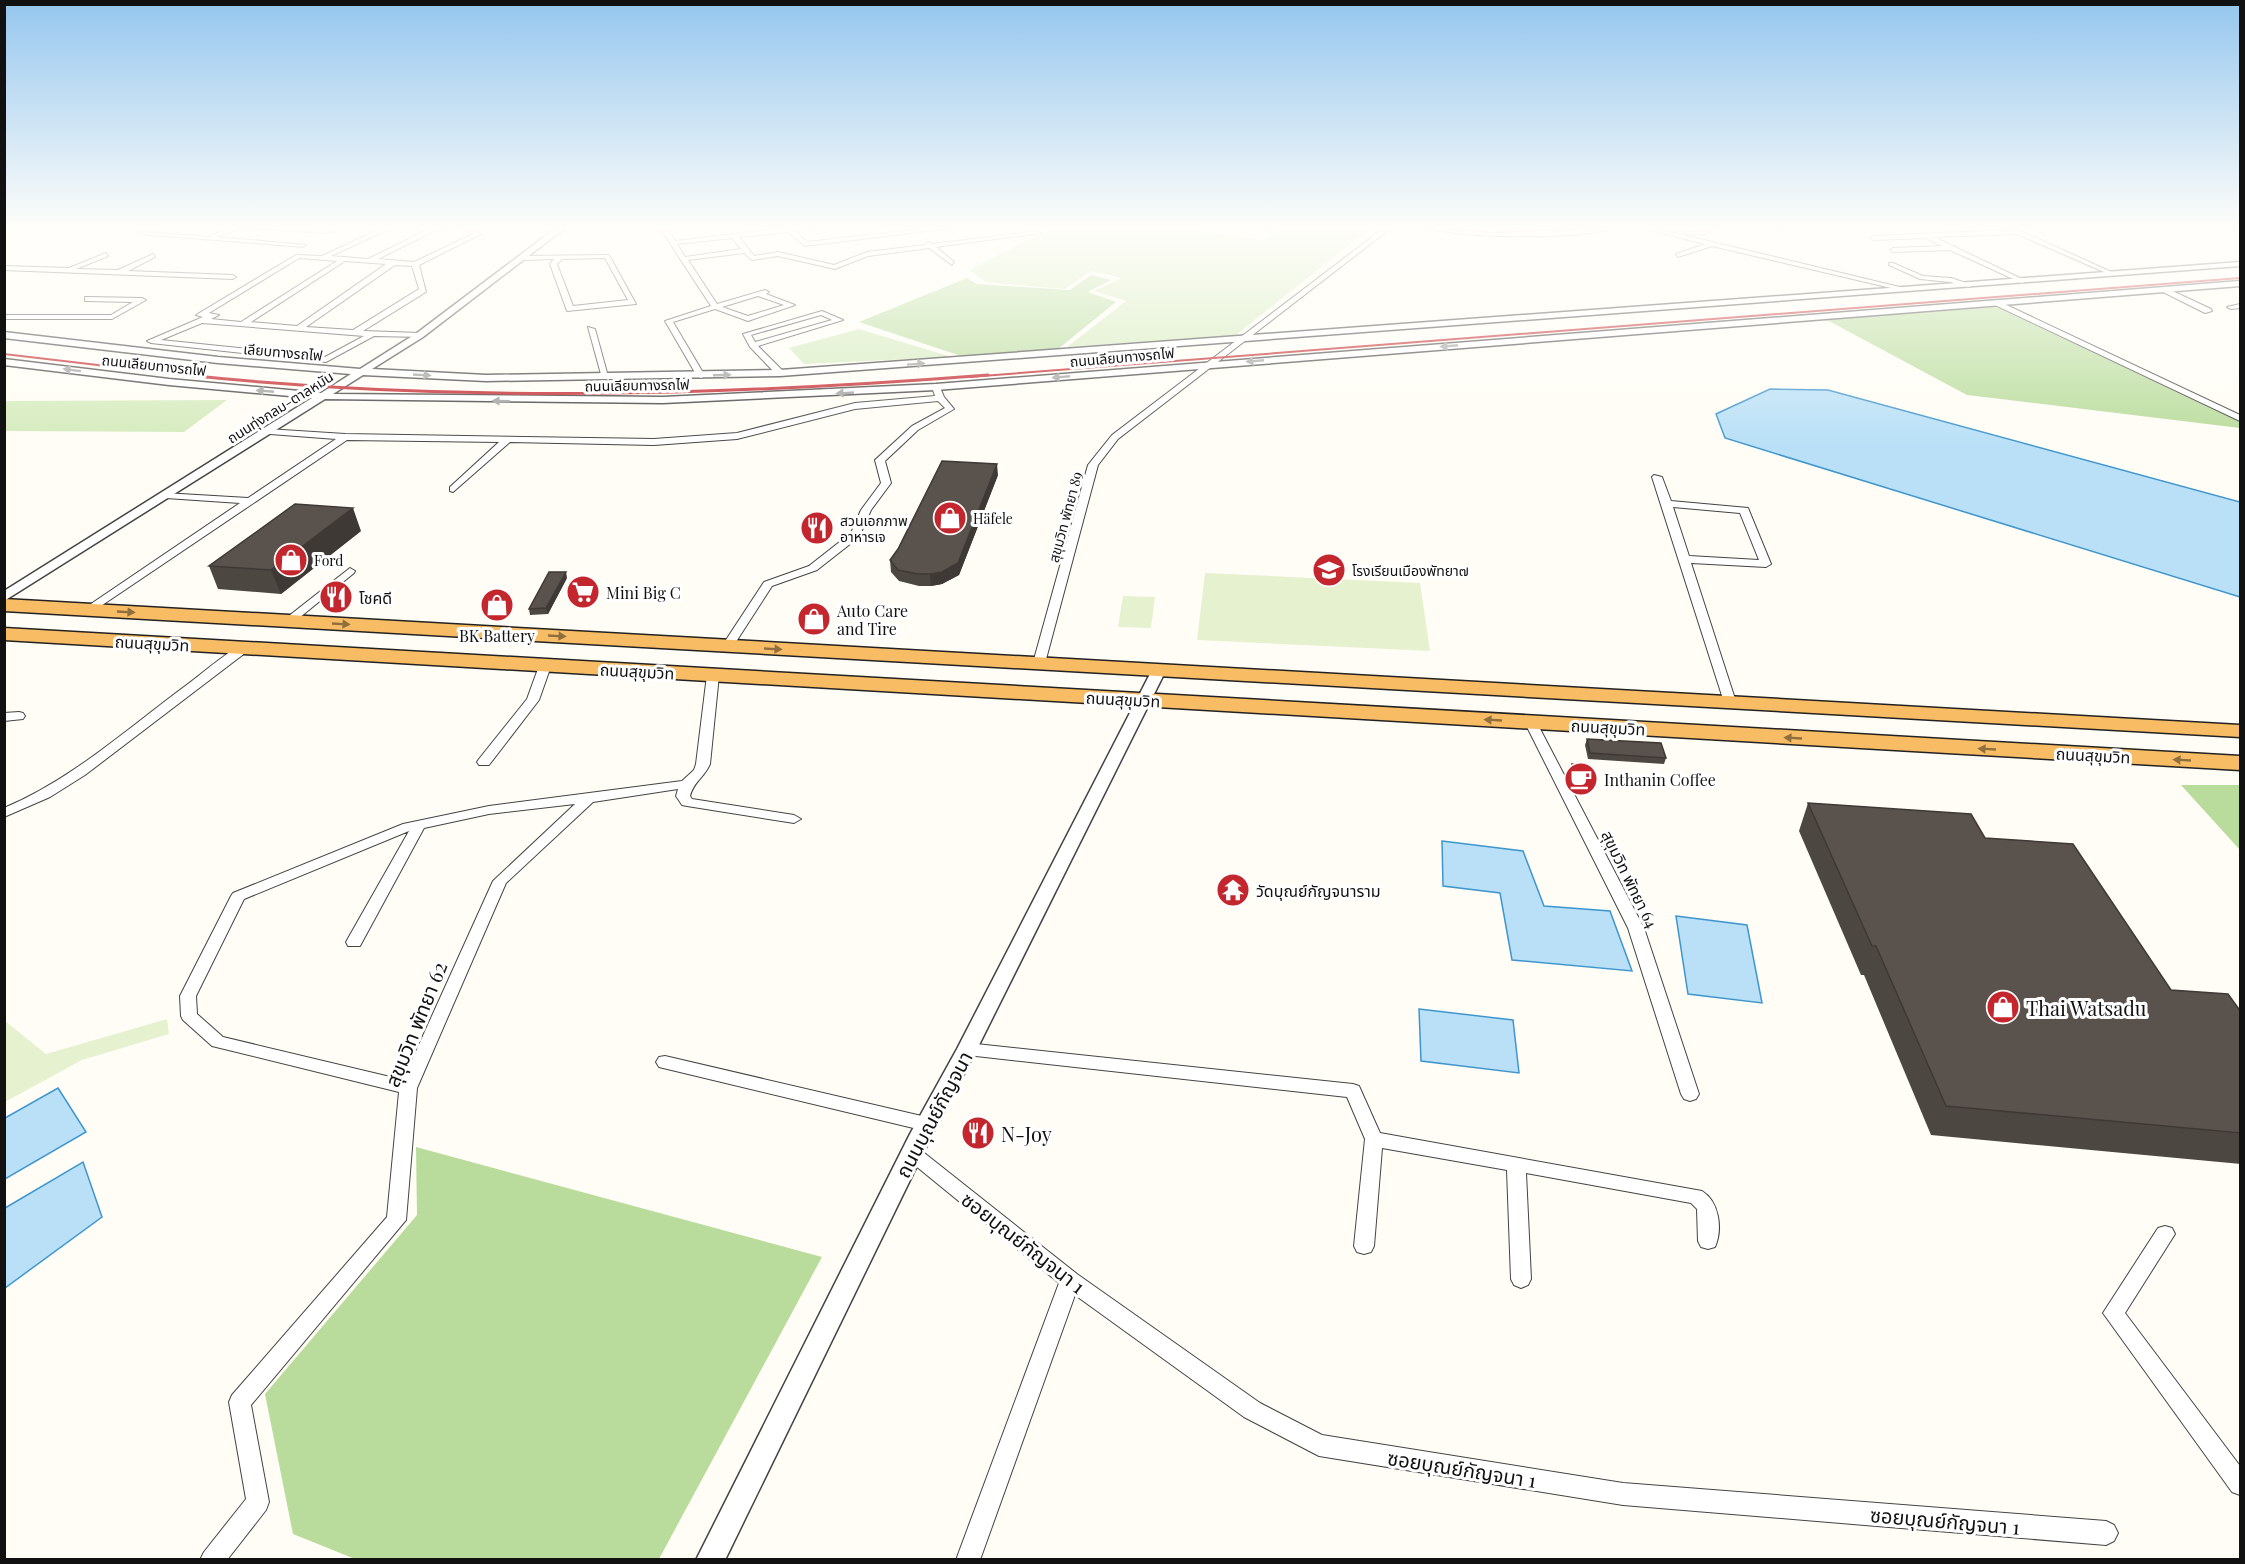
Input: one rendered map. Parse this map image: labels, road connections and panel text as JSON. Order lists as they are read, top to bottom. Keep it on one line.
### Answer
{"streets":{"highway":["ถนนสุขุมวิท"],"street":["เลียบทางรถไฟ","ถนนเลียบทางรถไฟ","ถนนทุ่งกลม-ตาลหมัน","สุขุมวิท พัทยา 89","สุขุมวิท พัทยา 64","สุขุมวิท พัทยา 62","ถนนบุณย์กัญจนา","ซอยบุณย์กัญจนา 1"]},"crossings":[["เลียบทางรถไฟ","ถนนเลียบทางรถไฟ"],["เลียบทางรถไฟ","ถนนทุ่งกลม-ตาลหมัน"],["ถนนเลียบทางรถไฟ","ถนนทุ่งกลม-ตาลหมัน"],["ถนนเลียบทางรถไฟ","สุขุมวิท พัทยา 89"],["สุขุมวิท พัทยา 89","ถนนสุขุมวิท"],["ถนนสุขุมวิท","สุขุมวิท พัทยา 64"],["ถนนสุขุมวิท","ถนนบุณย์กัญจนา"],["ถนนบุณย์กัญจนา","ซอยบุณย์กัญจนา 1"]],"places":{"shop":["Häfele","Ford","BK Battery","Auto Care and Tire","Thai Watsadu"],"restaurant":["สวนเอกภาพ อาหารเจ","โชคดี","N-Joy"],"school or university":["โรงเรียนเมืองพัทยา๗"],"supermarket":["Mini Big C"],"cafe":["Inthanin Coffee"],"temple":["วัดบุณย์กัญจนาราม"]}}
